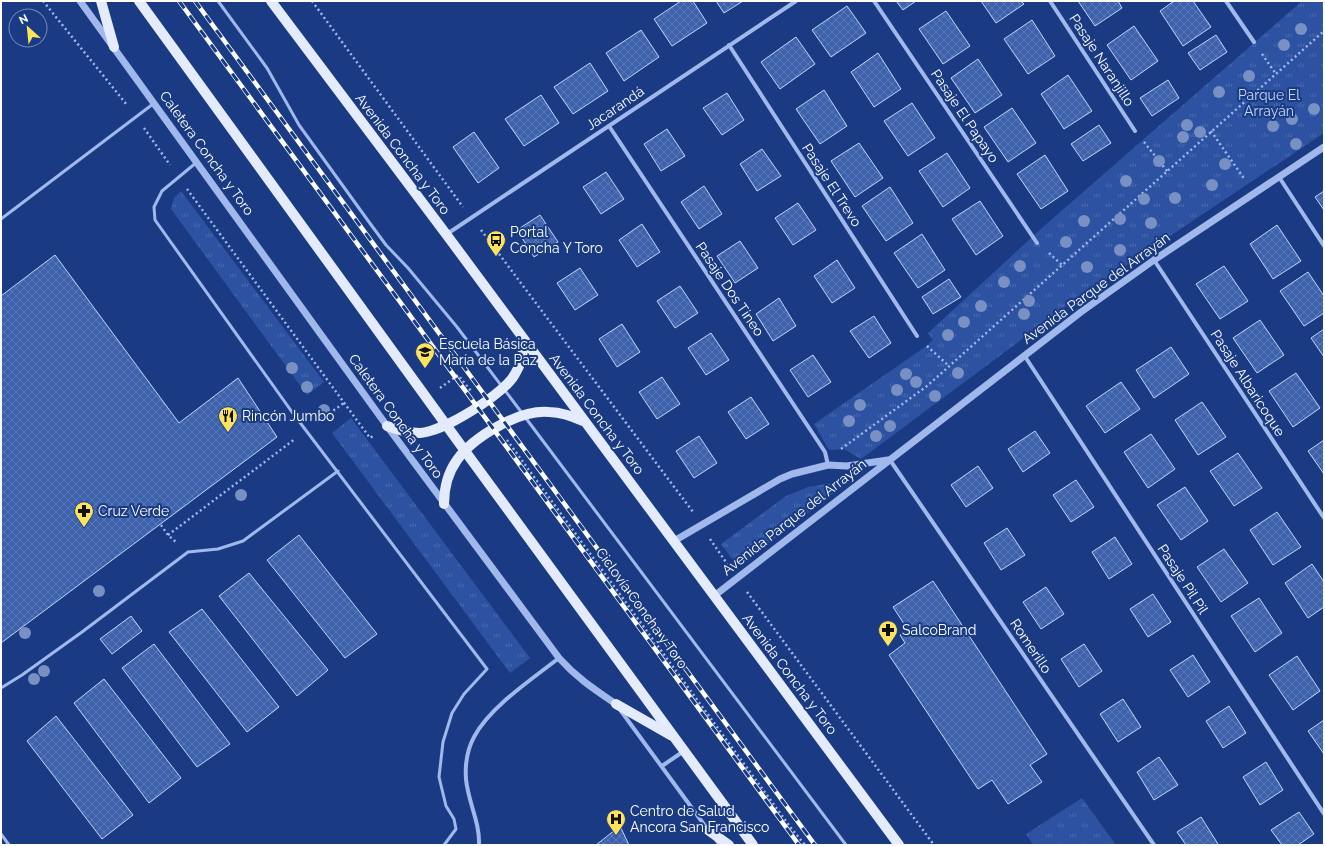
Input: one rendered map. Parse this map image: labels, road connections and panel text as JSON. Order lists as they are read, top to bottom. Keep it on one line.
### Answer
{"streets":{"main road":["Avenida Concha y Toro"],"street":["Pasaje Naranjillo","Jacarandá","Pasaje El Papayo","Caletera Concha y Toro","Pasaje El Trevo","Avenida Parque del Arrayán","Pasaje Dos Tineo","Pasaje Albaricoque","Pasaje Pil Pil","Romerillo"],"path":["Ciclovía Concha y Toro"]},"crossings":[["Jacarandá","Avenida Concha y Toro"],["Jacarandá","Pasaje El Trevo"],["Jacarandá","Pasaje Dos Tineo"],["Avenida Concha y Toro","Avenida Parque del Arrayán"],["Avenida Parque del Arrayán","Pasaje Dos Tineo"],["Avenida Parque del Arrayán","Pasaje Albaricoque"],["Avenida Parque del Arrayán","Pasaje Pil Pil"],["Avenida Parque del Arrayán","Romerillo"]],"parks":["Parque El Arrayán"],"places":{"bus stop":["Portal Concha Y Toro"],"school or university":["Escuela Básica María de la Paz"],"restaurant":["Rincón Jumbo"],"pharmacy":["Cruz Verde","SalcoBrand"],"hospital":["Centro de Salud Ancora San Francisco"]},"north":"top left"}
